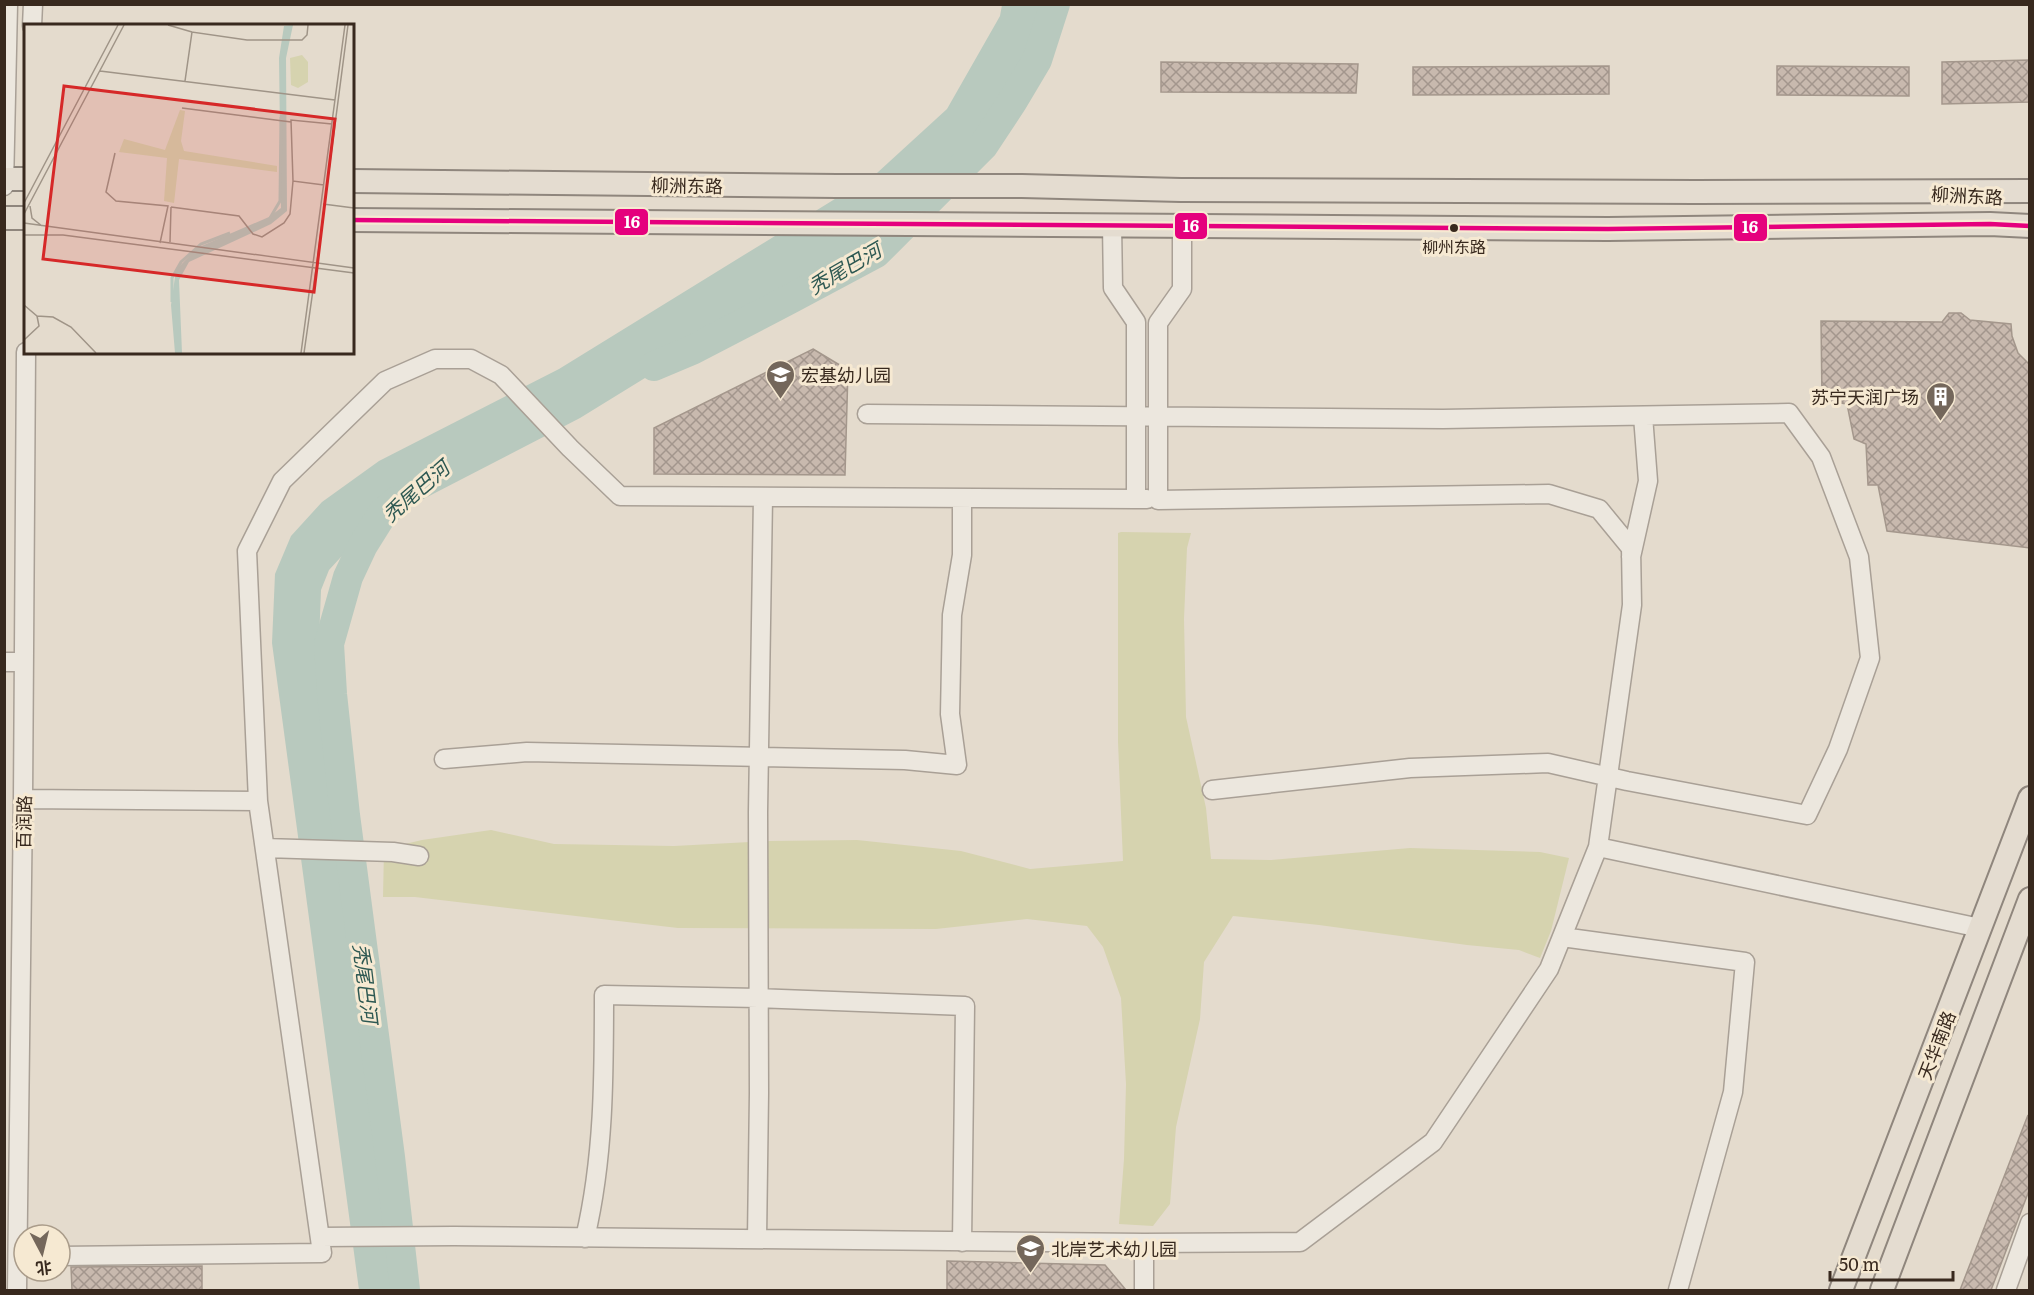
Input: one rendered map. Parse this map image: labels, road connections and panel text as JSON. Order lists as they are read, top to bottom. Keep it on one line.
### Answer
{"streets":{"main road":["柳洲东路","天华南路"],"street":["百润路"]},"water":["秃尾巴河"],"places":{"other":["柳州东路"],"school or university":["宏基幼儿园","北岸艺术幼儿园"],"building":["苏宁天润广场"]},"lines":["transit line 16"],"scale_bar":"50 m","north":"bottom"}
